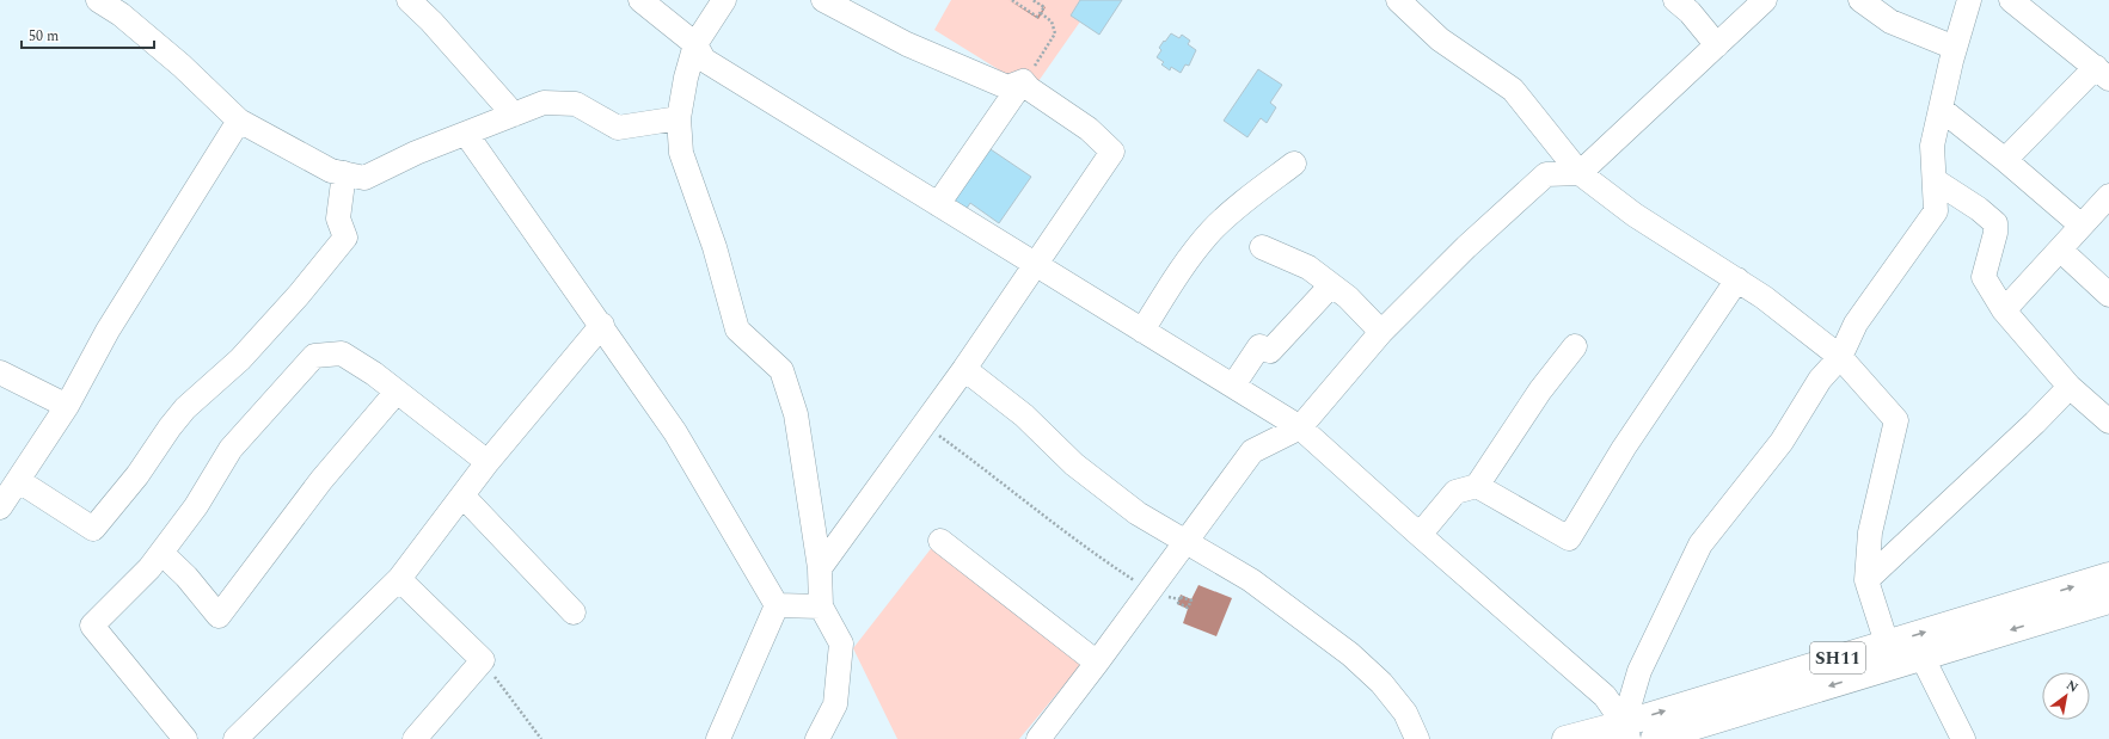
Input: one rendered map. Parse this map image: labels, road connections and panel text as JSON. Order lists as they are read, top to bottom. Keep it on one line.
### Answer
{"streets":{"main road":["SH11"]},"scale_bar":"50 m","north":"top right"}
